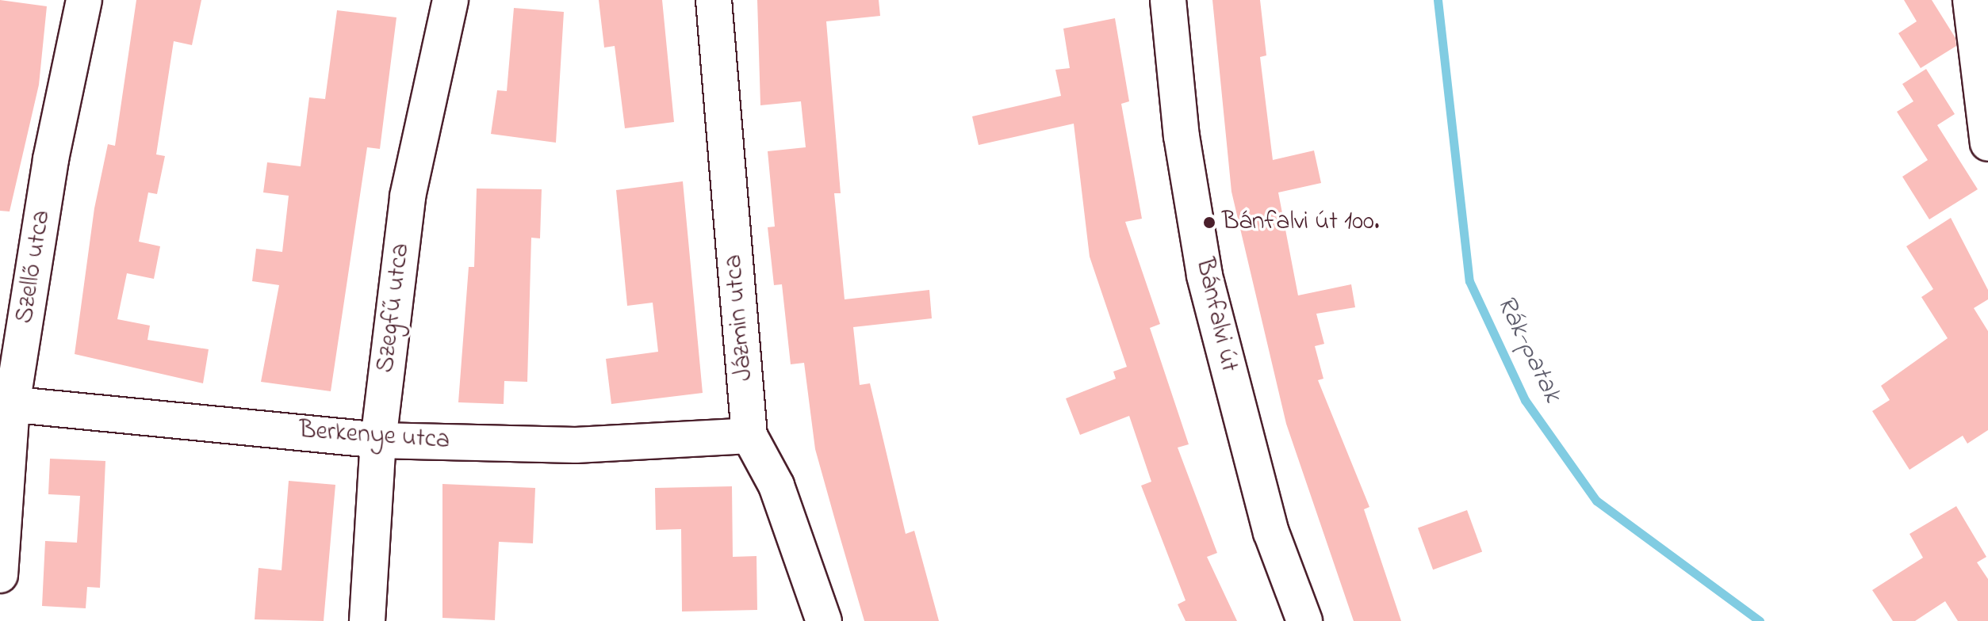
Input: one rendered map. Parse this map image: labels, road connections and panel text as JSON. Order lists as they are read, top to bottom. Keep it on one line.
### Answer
{"streets":{"street":["Szellő utca","Szegfű utca","Bánfalvi út","Jázmin utca","Berkenye utca"]},"crossings":[["Szellő utca","Berkenye utca"],["Szegfű utca","Berkenye utca"],["Jázmin utca","Berkenye utca"]],"water":["Rák-patak"],"places":["Bánfalvi út 100."]}
